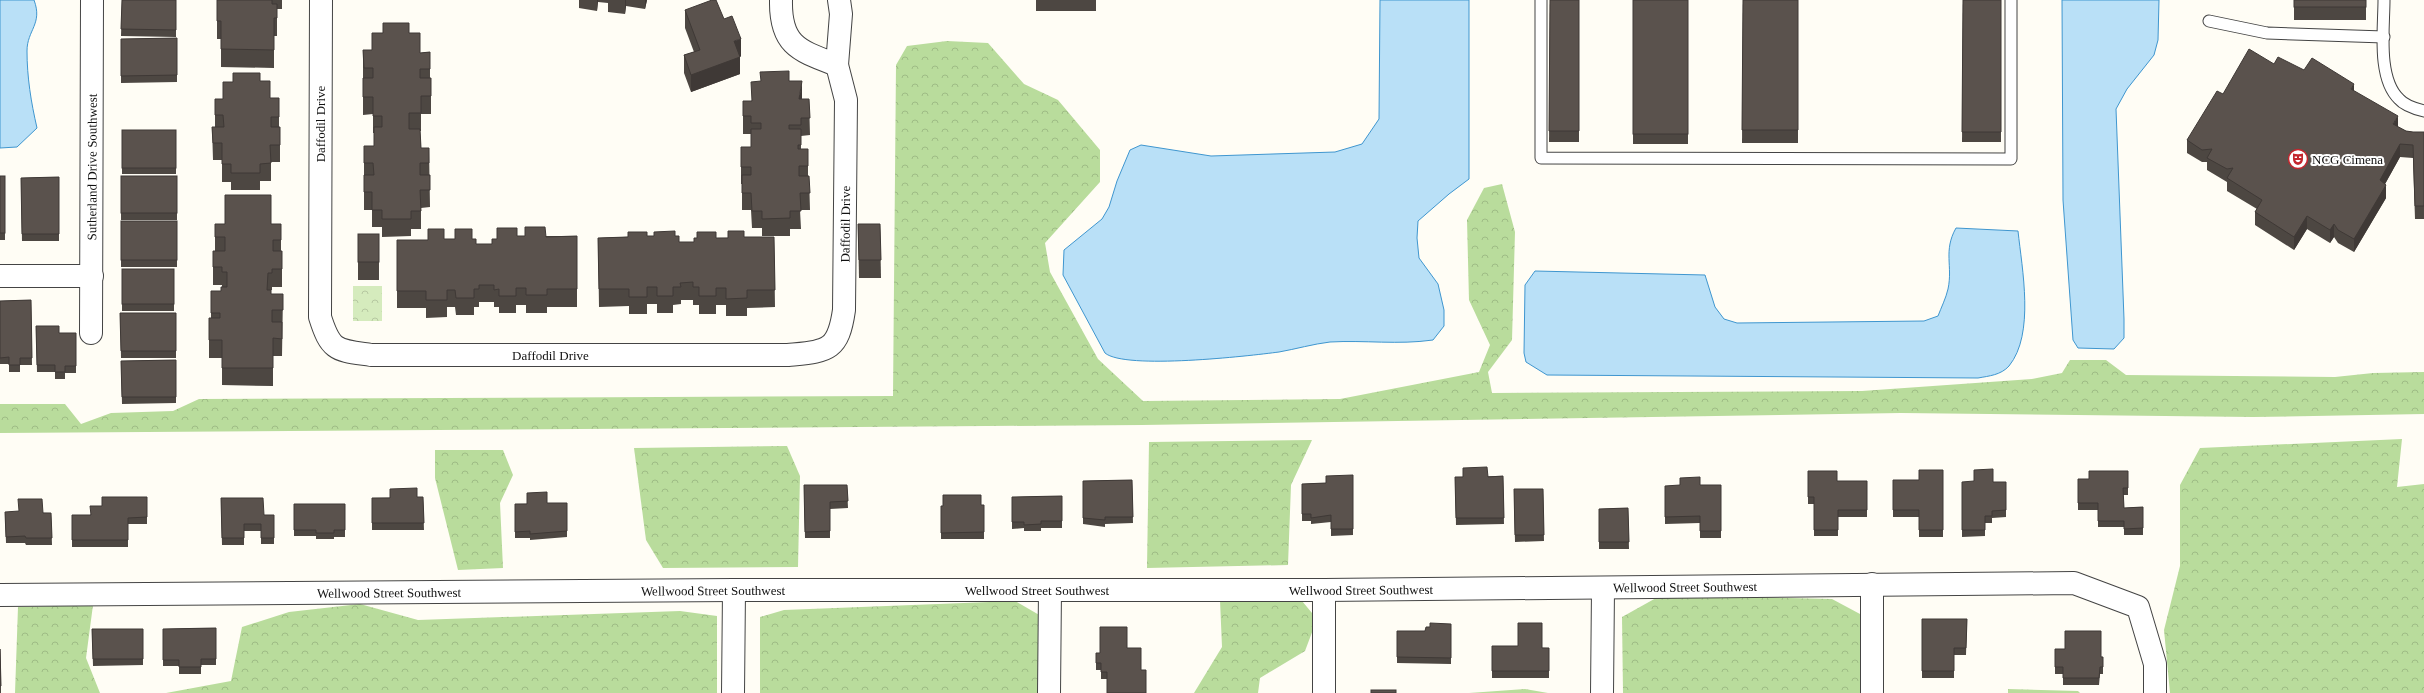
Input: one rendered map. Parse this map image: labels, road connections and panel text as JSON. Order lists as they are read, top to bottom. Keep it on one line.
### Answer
{"streets":{"street":["Daffodil Drive","Sutherland Drive Southwest","Wellwood Street Southwest"]},"places":{"theatre":["NCG Cimena"]}}
